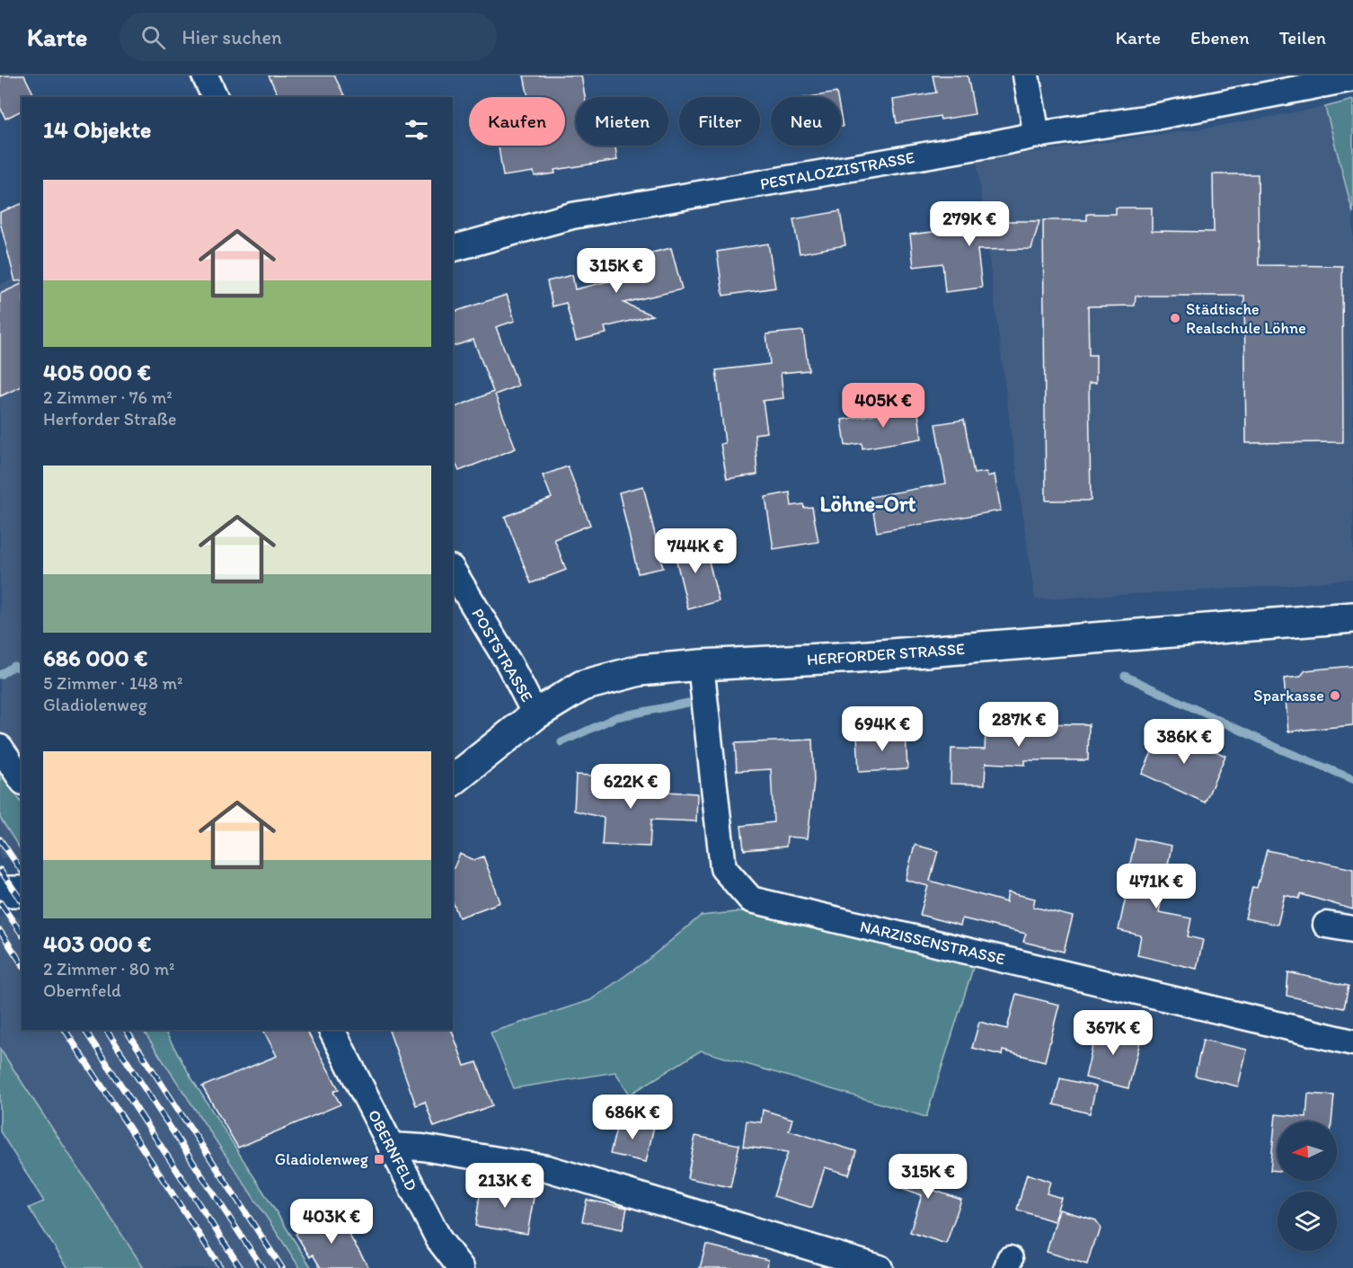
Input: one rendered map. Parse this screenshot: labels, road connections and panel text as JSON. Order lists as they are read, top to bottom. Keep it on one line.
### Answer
{"streets":{"main road":["HERFORDER STRASSE"],"street":["PESTALOZZISTRASSE","POSTSTRASSE","NARZISSENSTRASSE","OBERNFELD"]},"crossings":[["HERFORDER STRASSE","POSTSTRASSE"],["HERFORDER STRASSE","NARZISSENSTRASSE"]],"districts":["Löhne-Ort"],"places":{"other":["Städtische Realschule Löhne","Sparkasse"],"transit":["Gladiolenweg"]},"north":"left","page":{"header":"Karte","search":"Hier suchen","nav":["Karte","Ebenen","Teilen"],"chip":["Kaufen","Mieten","Filter","Neu"],"heading":"14 Objekte","list":[{"name":"405 000 €","note":"2 Zimmer · 76 m² · Herforder Straße"},{"name":"686 000 €","note":"5 Zimmer · 148 m² · Gladiolenweg"},{"name":"403 000 €","note":"2 Zimmer · 80 m² · Obernfeld"}],"price":["279K €","315K €","405K €","744K €","287K €","694K €","386K €","622K €","471K €","367K €","686K €","315K €","213K €","403K €"]}}
